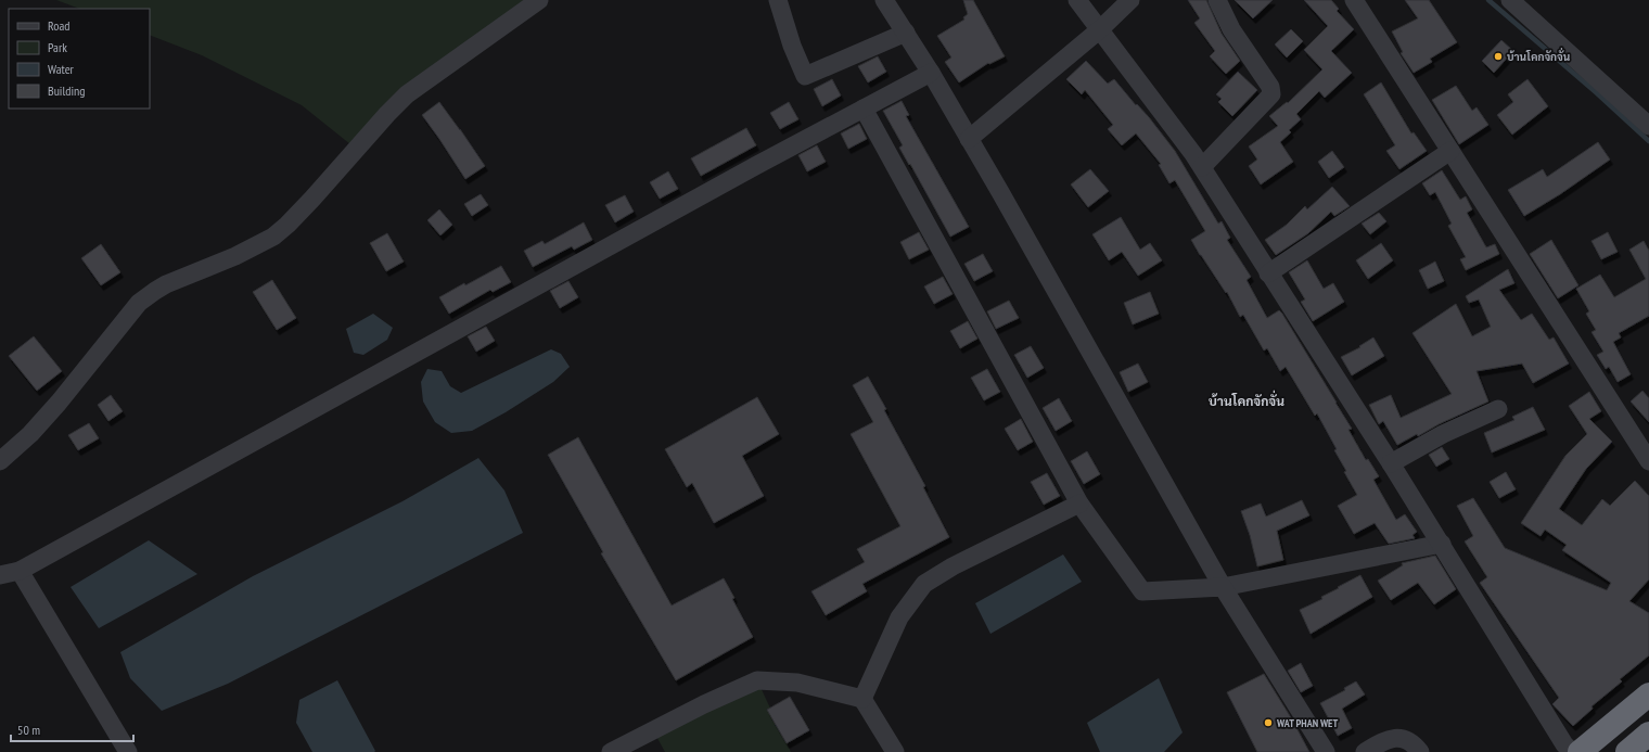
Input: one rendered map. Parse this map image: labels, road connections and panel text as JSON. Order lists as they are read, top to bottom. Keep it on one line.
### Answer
{"districts":["บ้านโคกจักจั่น"],"places":["บ้านโคกจักจั่น","WAT PHAN WET"],"legend":["Road","Park","Water","Building"],"scale_bar":"50 m"}
